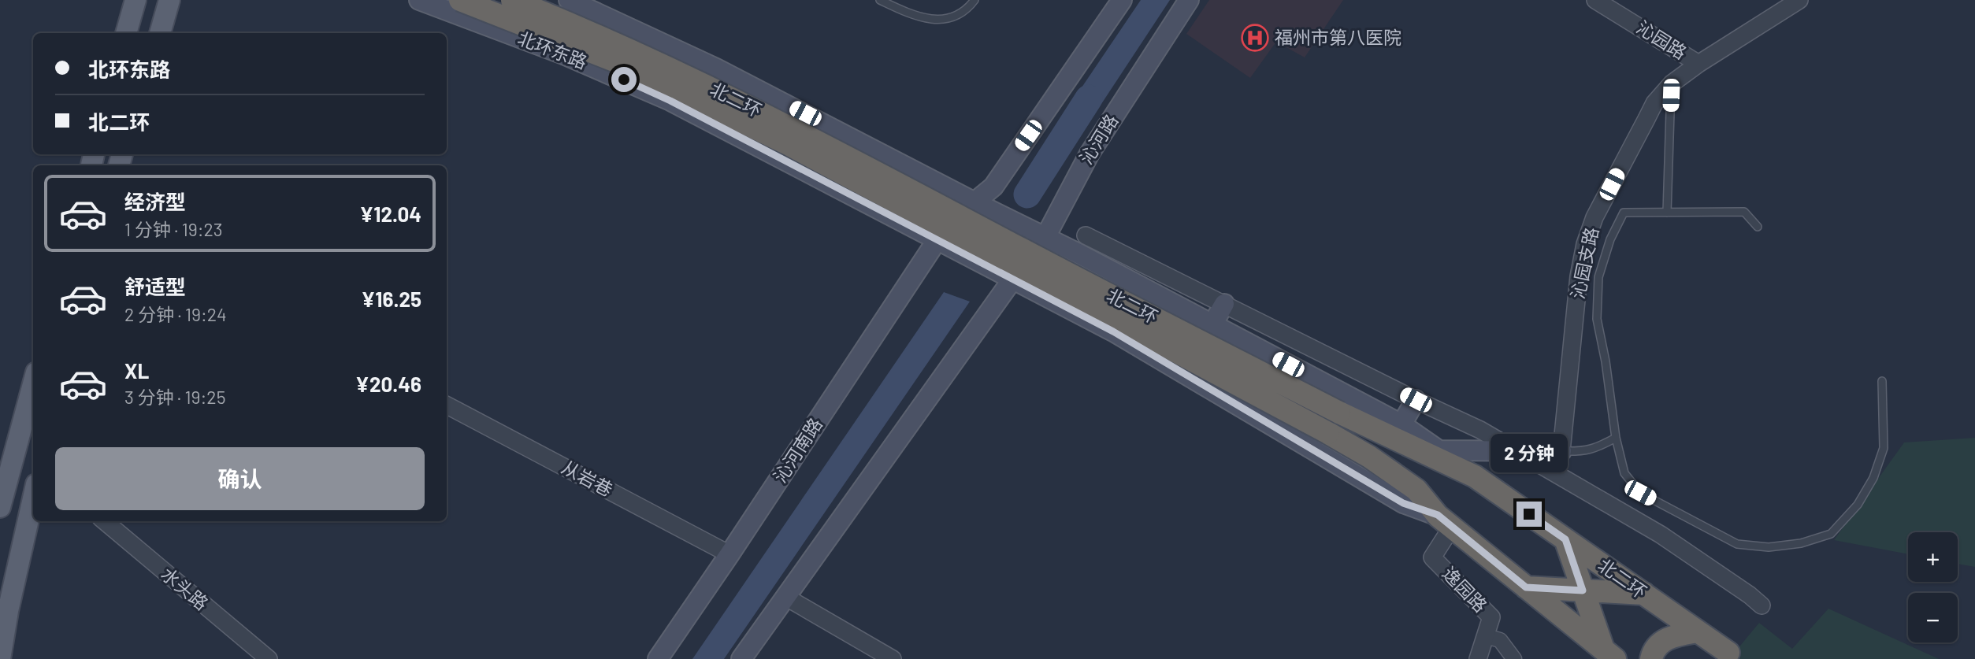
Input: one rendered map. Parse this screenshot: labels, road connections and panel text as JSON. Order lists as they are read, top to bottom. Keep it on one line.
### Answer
{"streets":{"highway":["北二环"],"main road":["北环东路","沁河路","沁河南路"],"street":["沁园路","沁园支路","从岩巷","水头路","逸园路"]},"crossings":[["沁园路","沁园支路"],["北环东路","北二环"],["北环东路","沁河路"],["北环东路","沁河南路"],["北环东路","逸园路"],["北二环","逸园路"],["沁河南路","从岩巷"]],"places":{"hospital":["福州市第八医院"]},"page":{"banner":["北环东路","北二环"],"list":[{"name":"经济型","note":"1 分钟 · 19:23","value":"¥12.04"},{"name":"舒适型","note":"2 分钟 · 19:24","value":"¥16.25"},{"name":"XL","note":"3 分钟 · 19:25","value":"¥20.46"}],"bubble":"2 分钟","buttons":"确认","map_buttons":["+","−"]}}
